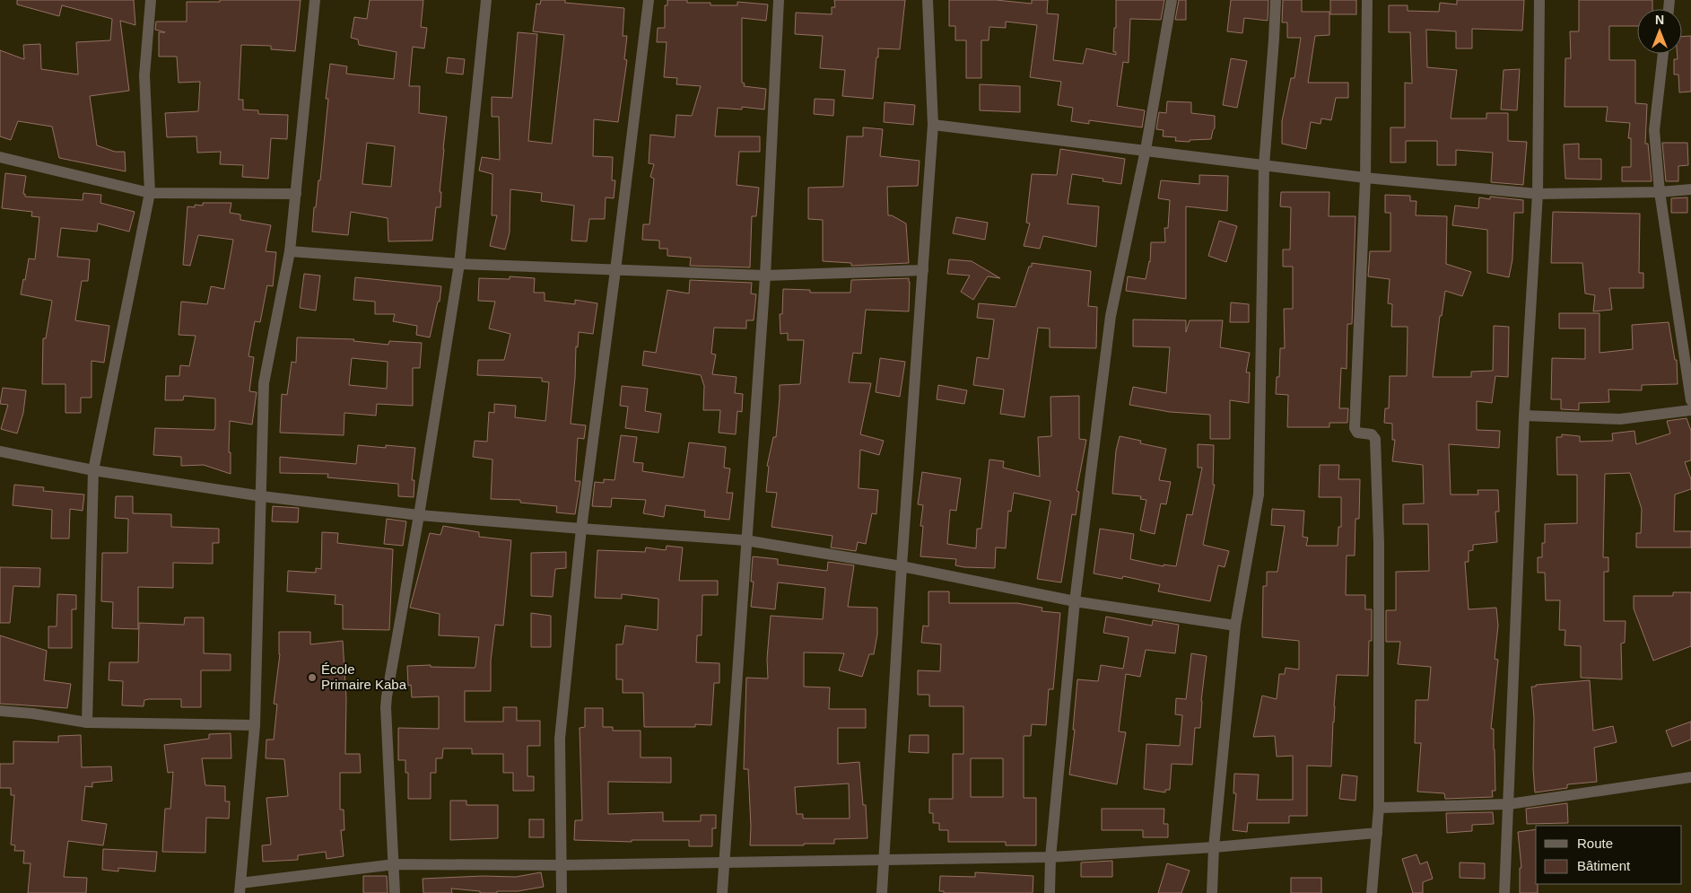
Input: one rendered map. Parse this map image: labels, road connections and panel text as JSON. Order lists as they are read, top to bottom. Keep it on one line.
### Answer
{"places":["École Primaire Kaba"],"legend":["Route","Bâtiment"],"north":"top"}
